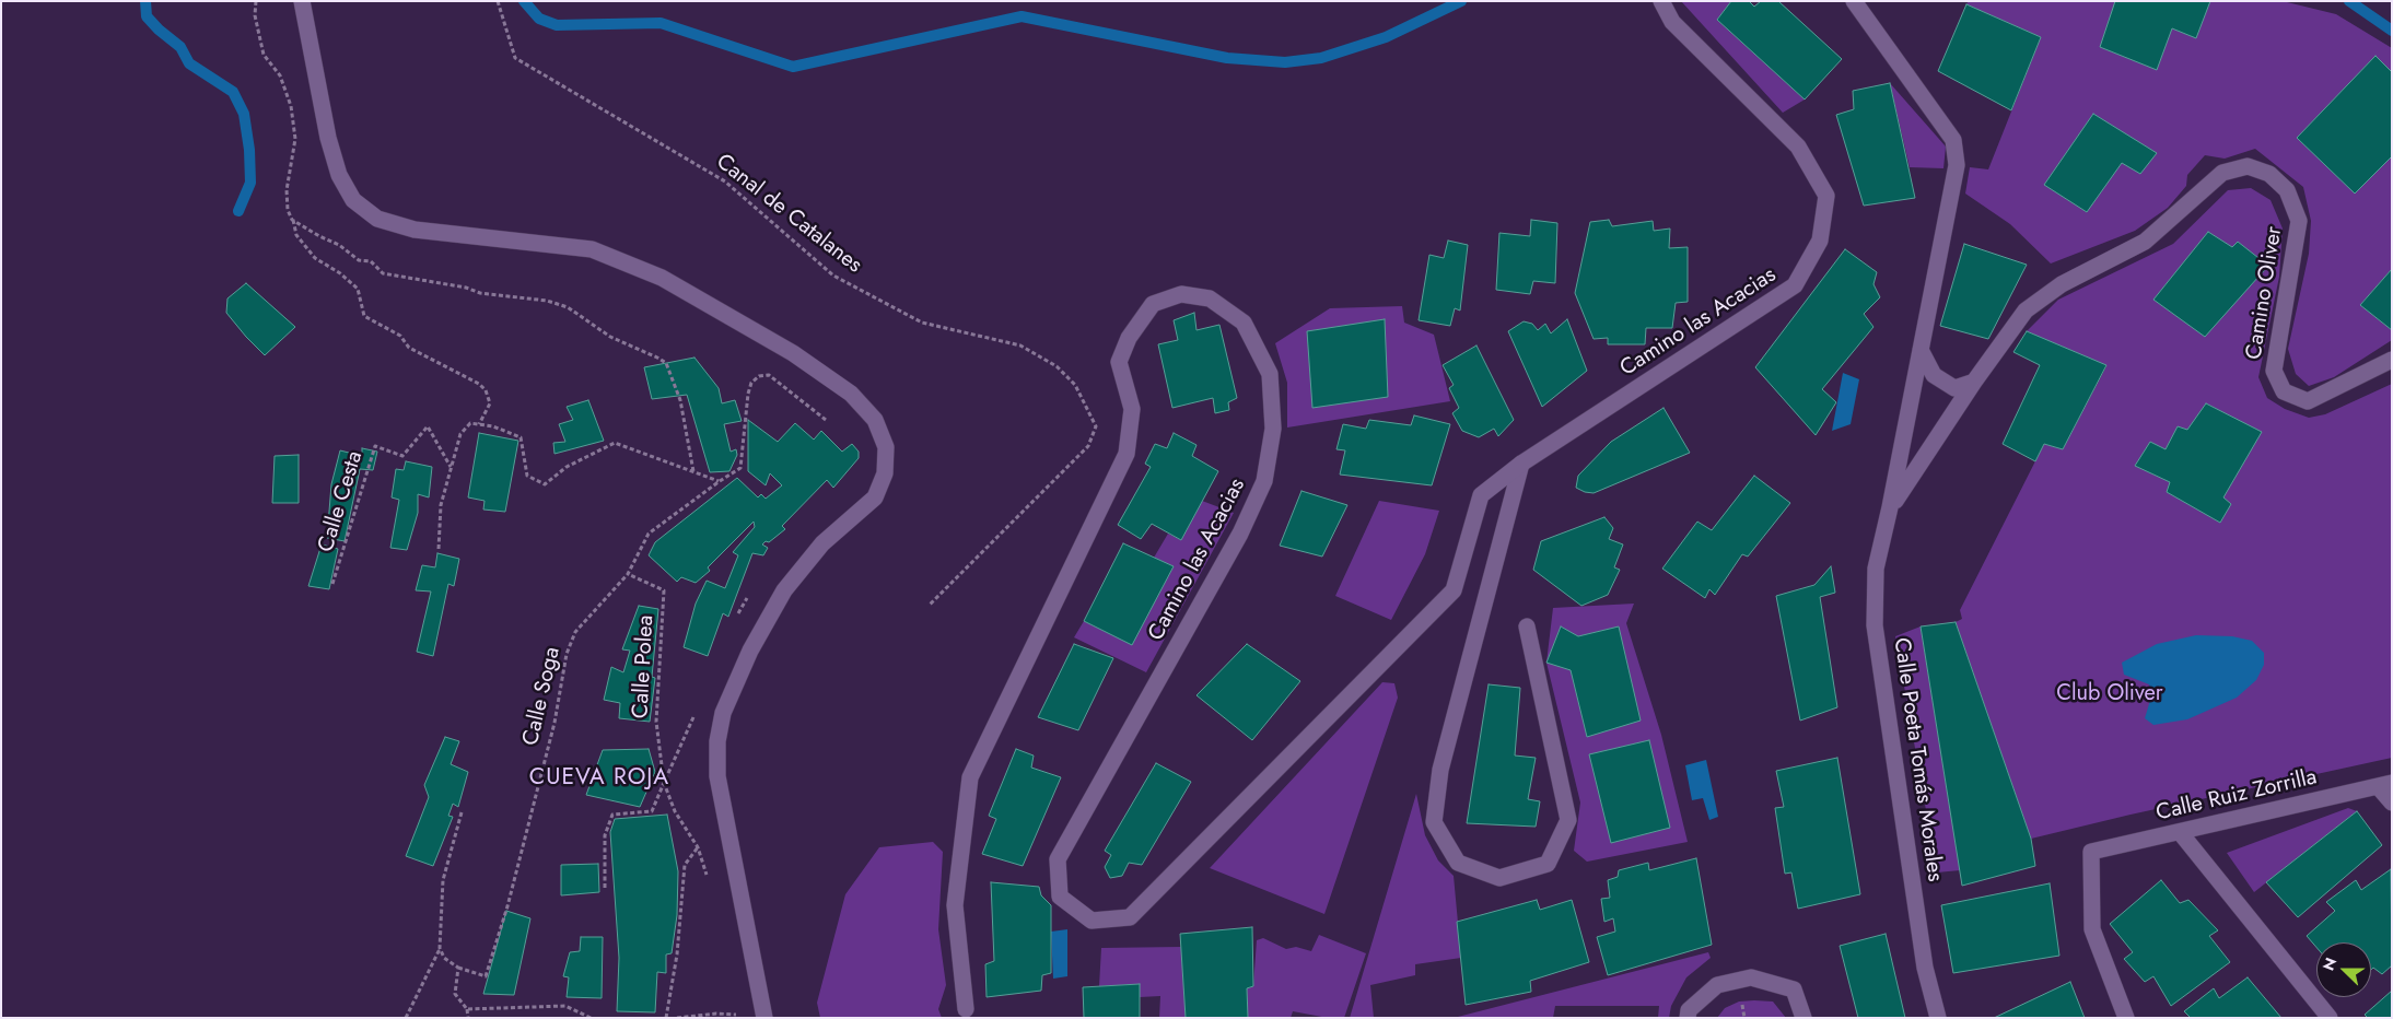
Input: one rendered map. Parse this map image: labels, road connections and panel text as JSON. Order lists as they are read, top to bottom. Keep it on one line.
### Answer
{"streets":{"street":["Camino Oliver","Camino las Acacias","Calle Poeta Tomás Morales","Calle Ruiz Zorrilla"],"path":["Canal de Catalanes","Calle Cesta","Calle Polea","Calle Soga"]},"crossings":[["Camino Oliver","Calle Poeta Tomás Morales"],["Calle Polea","Calle Soga"]],"districts":["CUEVA ROJA"],"parks":["Club Oliver"],"north":"left"}
